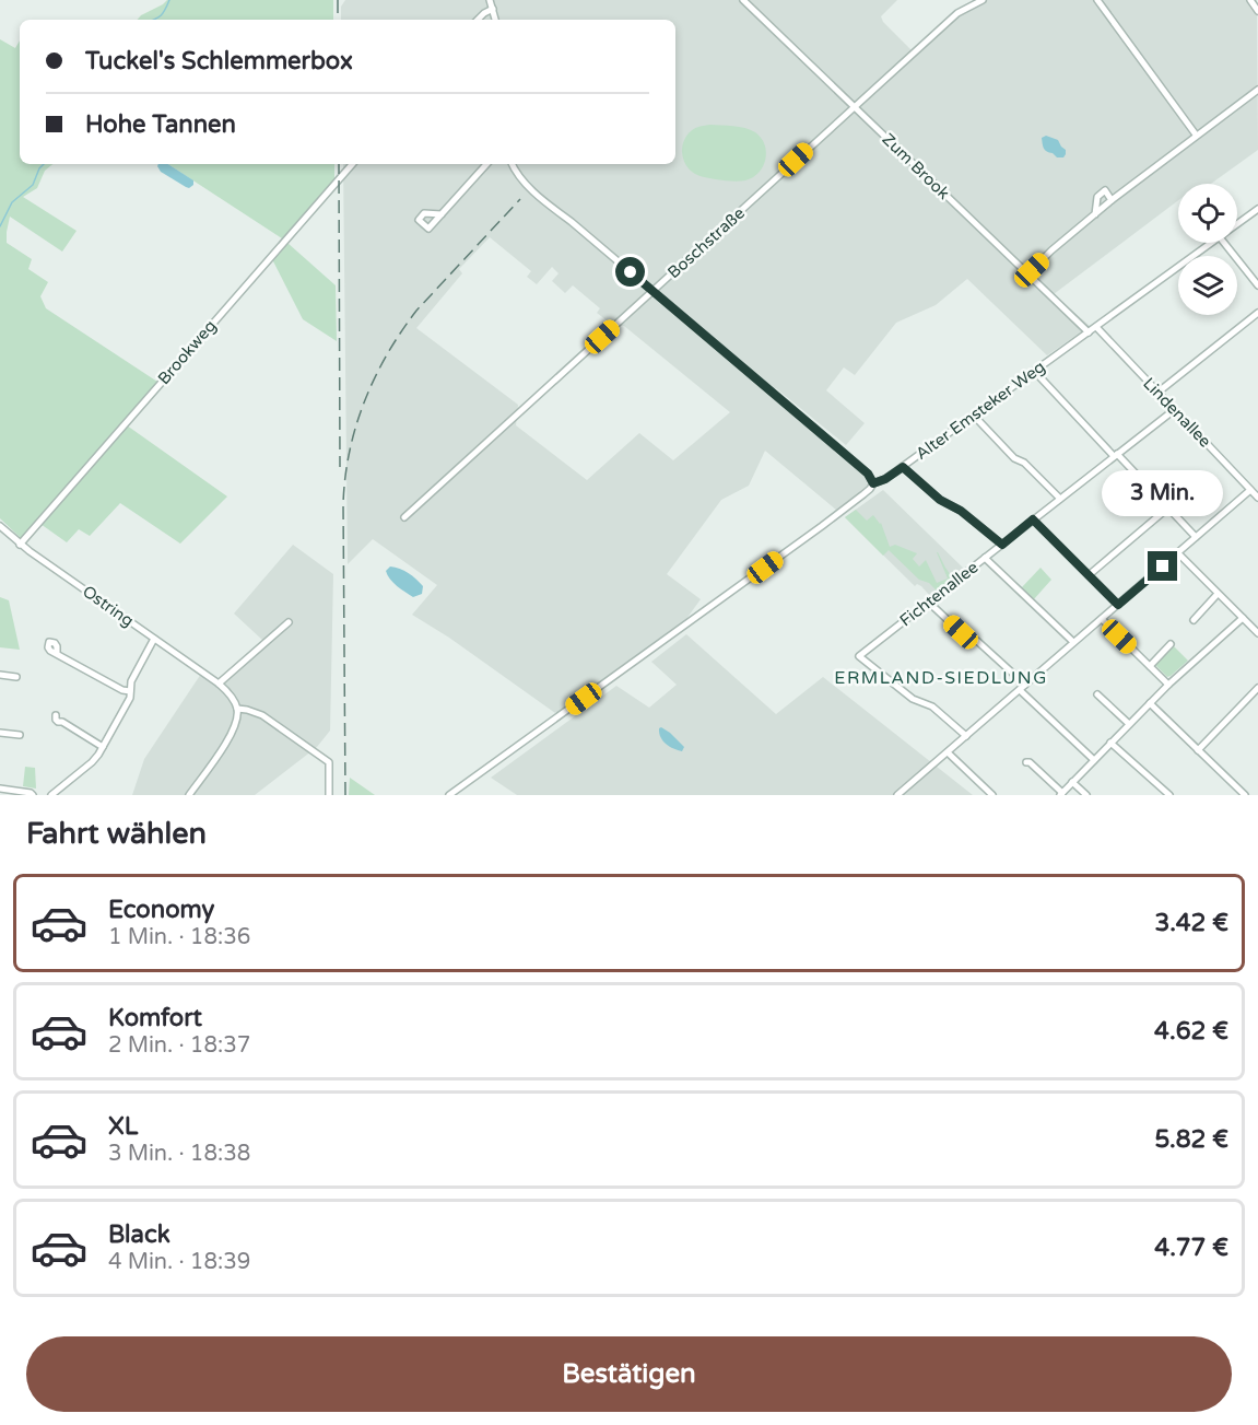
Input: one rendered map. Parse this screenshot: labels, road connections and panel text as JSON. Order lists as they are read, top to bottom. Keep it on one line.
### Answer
{"streets":{"street":["Zum Brook","Boschstraße","Brookweg","Alter Emsteker Weg","Lindenallee","Fichtenallee","Ostring"]},"crossings":[["Zum Brook","Boschstraße"],["Zum Brook","Alter Emsteker Weg"],["Brookweg","Ostring"],["Alter Emsteker Weg","Lindenallee"],["Lindenallee","Fichtenallee"]],"districts":["ERMLAND-SIEDLUNG"],"page":{"banner":["Tuckel's Schlemmerbox","Hohe Tannen"],"bubble":"3 Min.","heading":"Fahrt wählen","list":[{"name":"Economy","note":"1 Min. · 18:36","value":"3.42 €"},{"name":"Komfort","note":"2 Min. · 18:37","value":"4.62 €"},{"name":"XL","note":"3 Min. · 18:38","value":"5.82 €"},{"name":"Black","note":"4 Min. · 18:39","value":"4.77 €"}],"buttons":"Bestätigen"}}
